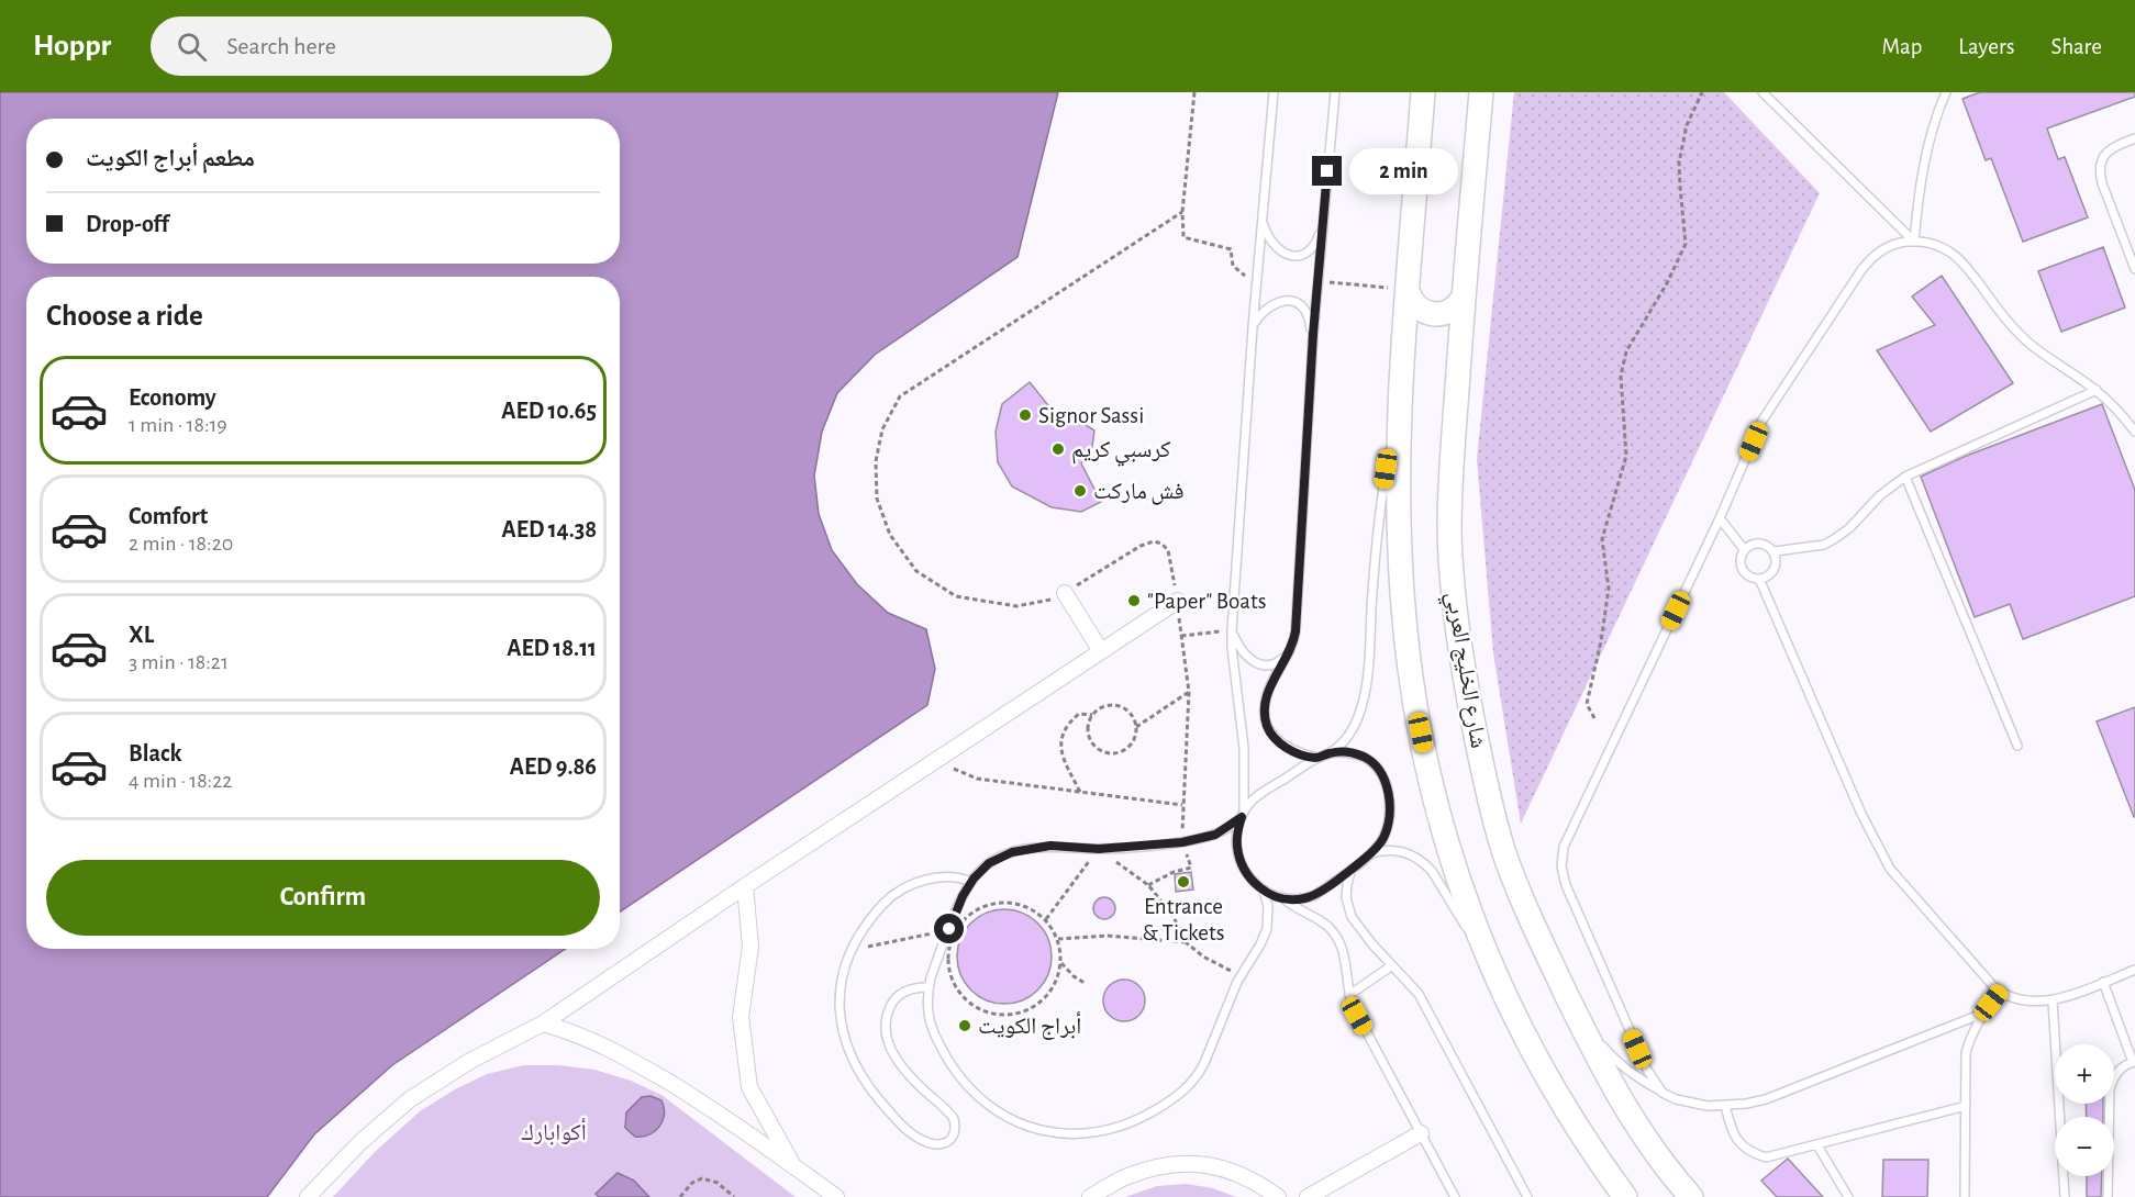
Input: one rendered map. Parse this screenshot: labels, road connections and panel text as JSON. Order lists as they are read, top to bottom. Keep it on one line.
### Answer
{"streets":{"main road":["شارع الخليج العربي"]},"parks":["أكوابارك"],"places":["Signor Sassi","كرسبي كريم","فش ماركت","\"Paper\" Boats","Entrance & Tickets","أبراج الكويت"],"page":{"header":"Hoppr","search":"Search here","nav":["Map","Layers","Share"],"banner":["مطعم أبراج الكويت","Drop-off"],"bubble":"2 min","heading":"Choose a ride","list":[{"name":"Economy","note":"1 min · 18:19","value":"AED 10.65"},{"name":"Comfort","note":"2 min · 18:20","value":"AED 14.38"},{"name":"XL","note":"3 min · 18:21","value":"AED 18.11"},{"name":"Black","note":"4 min · 18:22","value":"AED 9.86"}],"buttons":"Confirm","map_buttons":["+","−"]}}
